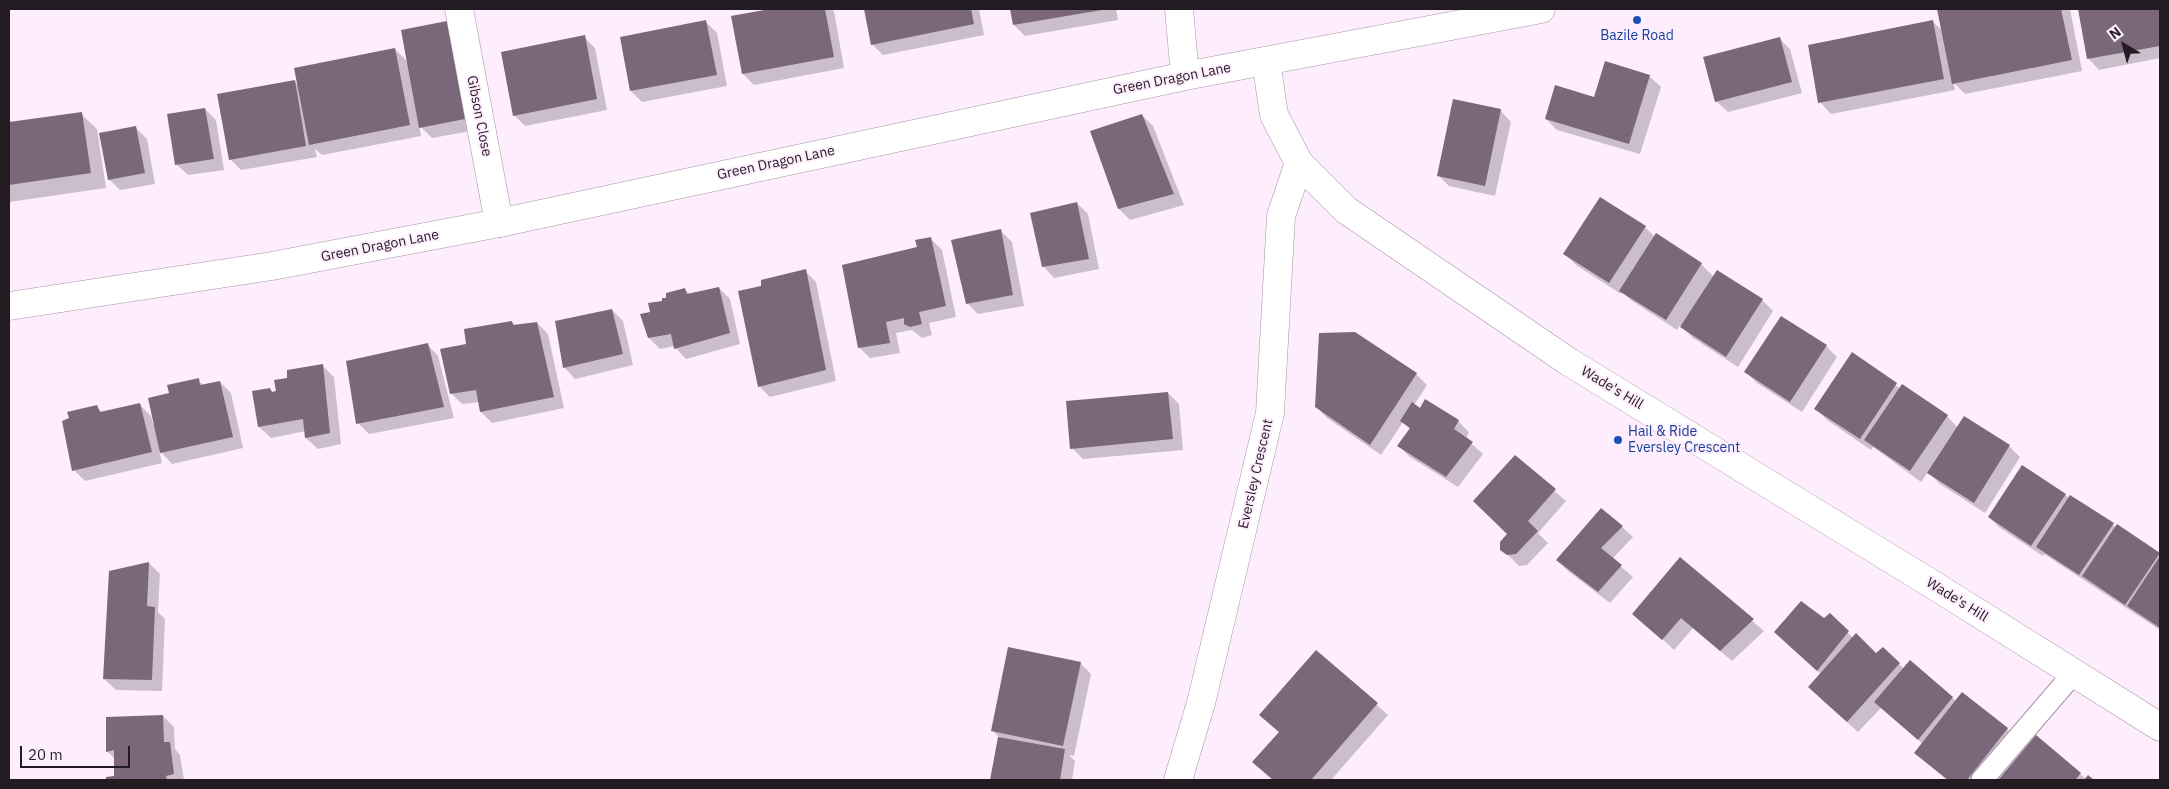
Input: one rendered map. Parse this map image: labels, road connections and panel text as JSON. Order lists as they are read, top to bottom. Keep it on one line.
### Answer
{"streets":{"street":["Green Dragon Lane","Gibson Close","Wade's Hill","Eversley Crescent"]},"crossings":[["Green Dragon Lane","Gibson Close"],["Green Dragon Lane","Wade's Hill"],["Wade's Hill","Eversley Crescent"]],"places":["Bazile Road","Hail & Ride Eversley Crescent"],"scale_bar":"20 m","north":"top left"}
